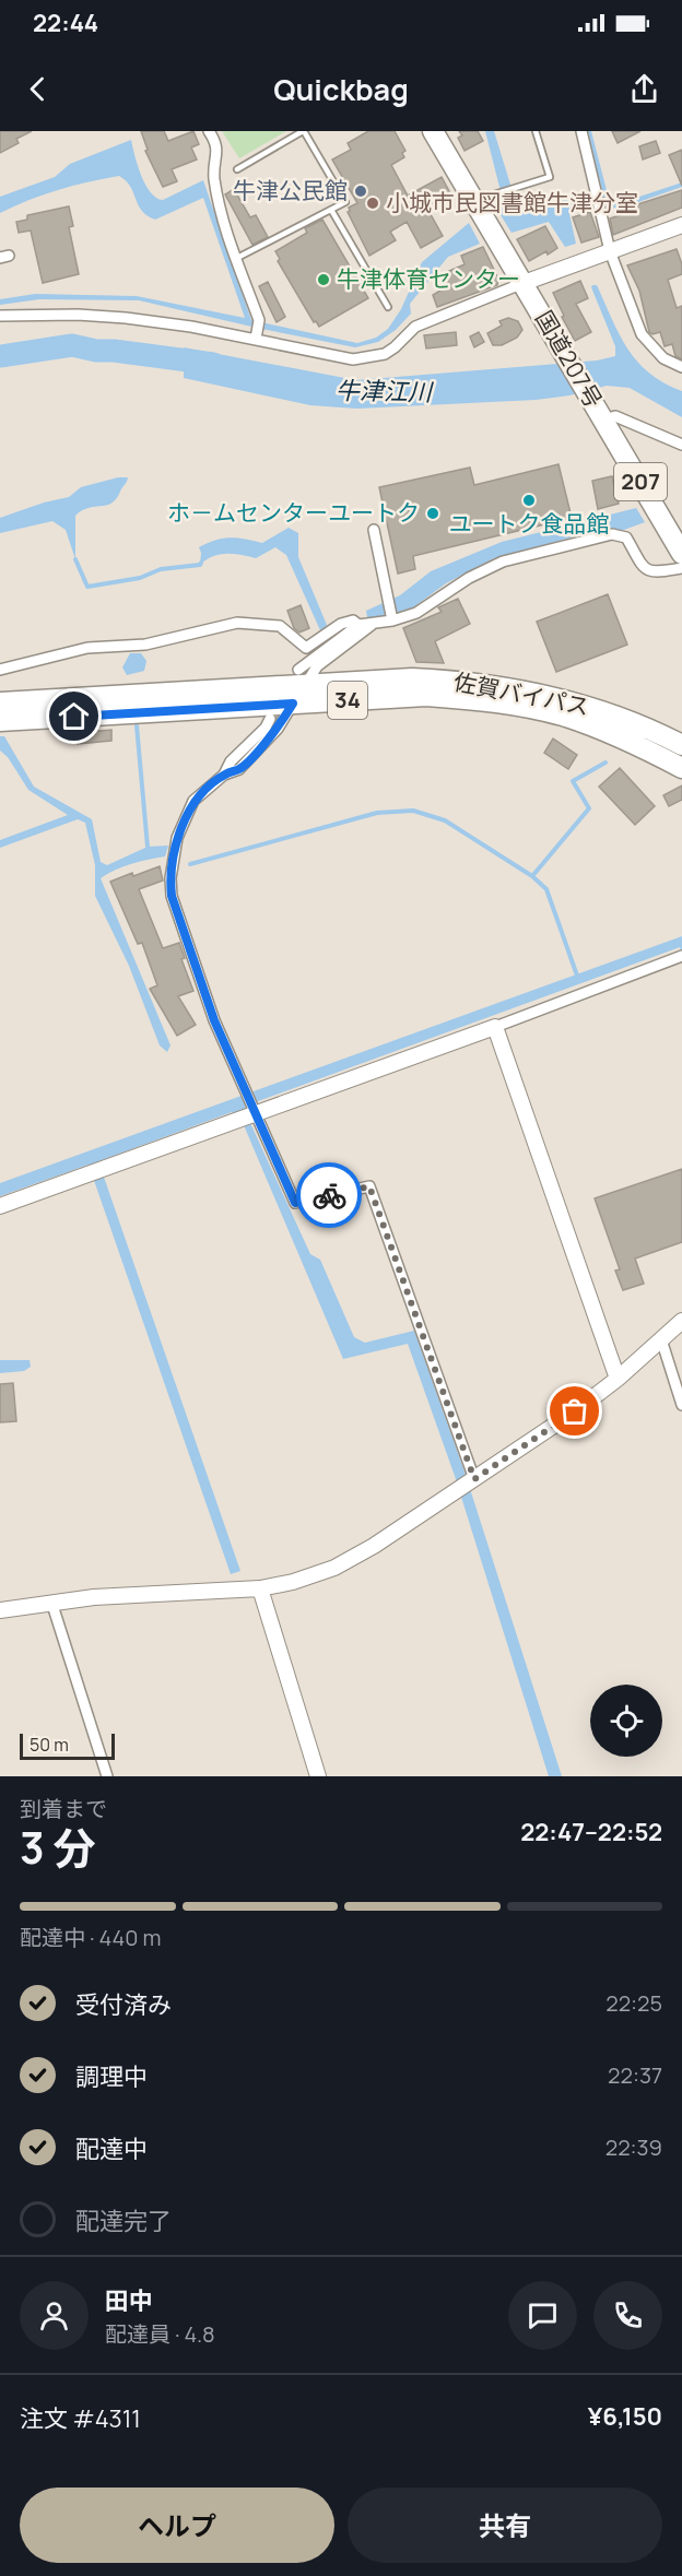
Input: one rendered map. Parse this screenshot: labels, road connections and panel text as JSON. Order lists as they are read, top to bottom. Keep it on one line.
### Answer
{"streets":{"highway":["国道207号","207","佐賀バイパス","34"]},"water":["牛津江川"],"places":["牛津公民館","小城市民図書館牛津分室","牛津体育センター","ユートク食品館","ホ－ムセンターユートク"],"scale_bar":"50 m","page":{"status":"22:44","header":"Quickbag","scale":"50 m","heading":["3 分","到着まで","22:47–22:52"],"panel":["田中","配達員 · 4.8","注文 #4311","¥6,150"],"bar":"配達中 · 440 m","list":[["受付済み","22:25"],["調理中","22:37"],["配達中","22:39"],"配達完了"],"buttons":["ヘルプ","共有"]}}
